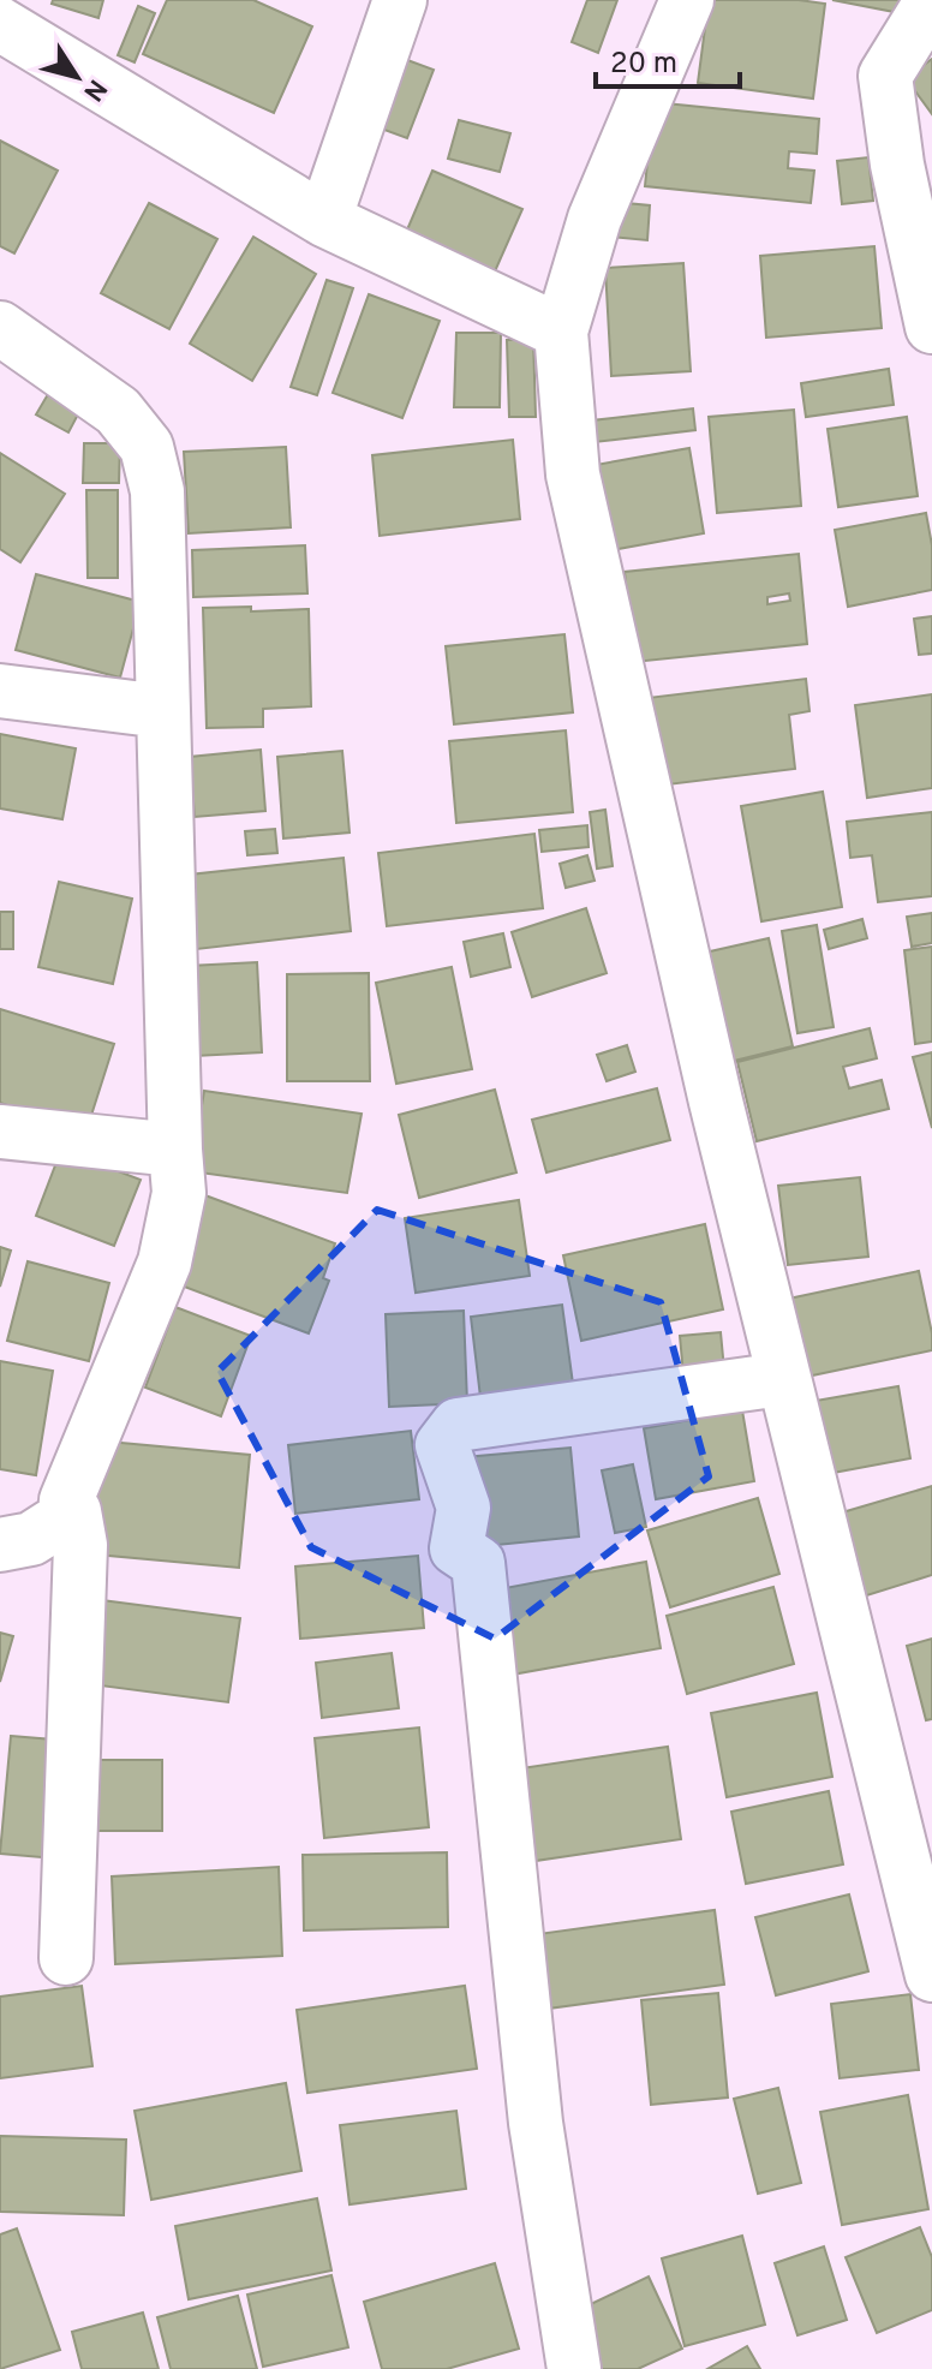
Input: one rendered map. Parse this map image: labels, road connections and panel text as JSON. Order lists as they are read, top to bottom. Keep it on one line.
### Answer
{"scale_bar":"20 m","north":"bottom right"}
